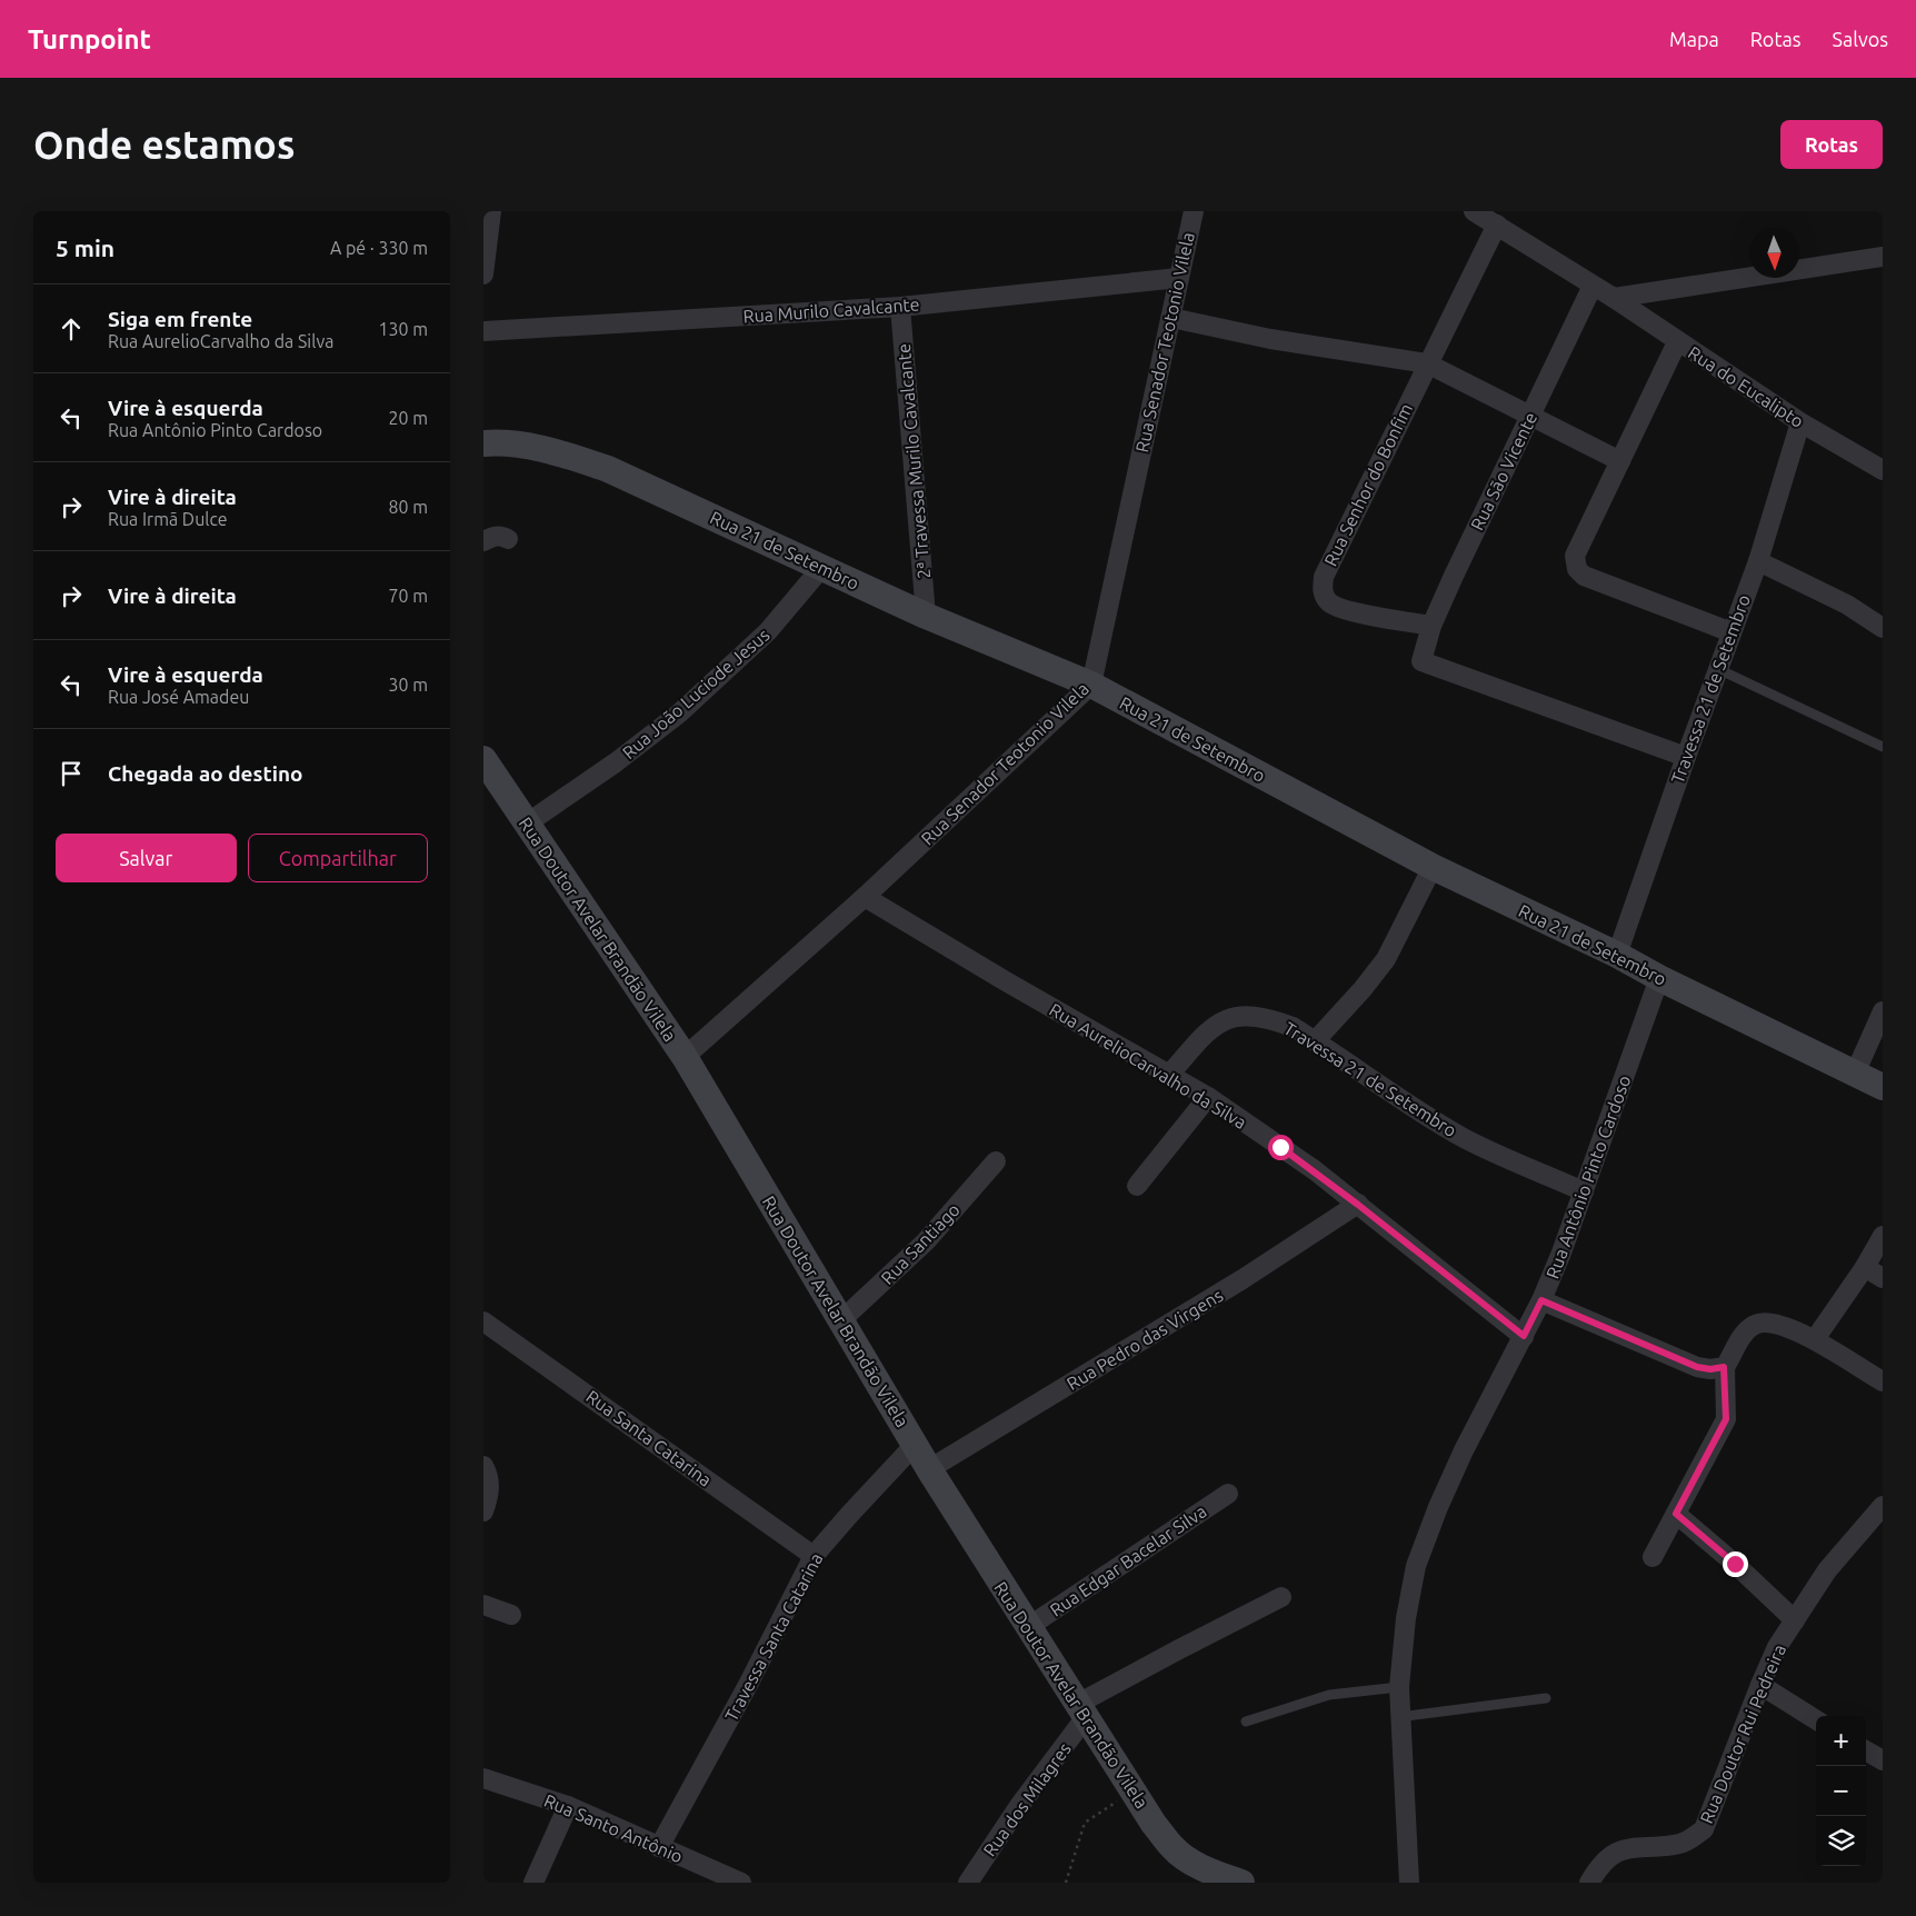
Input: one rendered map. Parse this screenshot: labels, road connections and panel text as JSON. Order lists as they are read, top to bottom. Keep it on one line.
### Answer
{"streets":{"street":["Rua Murilo Cavalcante","Rua Senador Teotonio Vilela","Rua do Eucalipto","2ª Travessa Murilo Cavalcante","Rua São Vicente","Rua Senhor do Bonfim","Rua 21 de Setembro","Travessa 21 de Setembro","Rua João Luciode Jesus","Rua Doutor Avelar Brandão Vilela","Rua AurelioCarvalho da Silva","Rua Antônio Pinto Cardoso","Rua Santiago","Rua Pedro das Virgens","Rua Santa Catarina","Rua Edgar Bacelar Silva","Travessa Santa Catarina","Rua Doutor Rui Pedreira","Rua dos Milagres","Rua Santo Antônio"]},"crossings":[["Rua Murilo Cavalcante","Rua Senador Teotonio Vilela"],["Rua Murilo Cavalcante","2ª Travessa Murilo Cavalcante"],["Rua Senador Teotonio Vilela","Rua 21 de Setembro"],["Rua Senador Teotonio Vilela","Rua Doutor Avelar Brandão Vilela"],["Rua Senador Teotonio Vilela","Rua AurelioCarvalho da Silva"],["Rua do Eucalipto","Rua São Vicente"],["Rua do Eucalipto","Rua Senhor do Bonfim"],["Rua do Eucalipto","Travessa 21 de Setembro"],["2ª Travessa Murilo Cavalcante","Rua 21 de Setembro"],["Rua São Vicente","Rua Senhor do Bonfim"],["Rua São Vicente","Travessa 21 de Setembro"],["Rua 21 de Setembro","Travessa 21 de Setembro"],["Rua 21 de Setembro","Rua João Luciode Jesus"],["Rua 21 de Setembro","Rua Antônio Pinto Cardoso"],["Travessa 21 de Setembro","Rua AurelioCarvalho da Silva"],["Travessa 21 de Setembro","Rua Antônio Pinto Cardoso"],["Rua João Luciode Jesus","Rua Doutor Avelar Brandão Vilela"],["Rua Doutor Avelar Brandão Vilela","Rua Santiago"],["Rua Doutor Avelar Brandão Vilela","Rua Pedro das Virgens"],["Rua Doutor Avelar Brandão Vilela","Rua Edgar Bacelar Silva"],["Rua Doutor Avelar Brandão Vilela","Travessa Santa Catarina"],["Rua Doutor Avelar Brandão Vilela","Rua dos Milagres"],["Rua AurelioCarvalho da Silva","Rua Antônio Pinto Cardoso"],["Rua AurelioCarvalho da Silva","Rua Pedro das Virgens"],["Rua Santa Catarina","Travessa Santa Catarina"],["Travessa Santa Catarina","Rua Santo Antônio"]],"north":"bottom","page":{"header":"Turnpoint","nav":["Mapa","Rotas","Salvos"],"buttons":["Rotas",["Salvar","Compartilhar"]],"title":"Onde estamos","heading":["5 min","A pé · 330 m"],"list":[["Siga em frente","Rua AurelioCarvalho da Silva","130 m"],["Vire à esquerda","Rua Antônio Pinto Cardoso","20 m"],["Vire à direita","Rua Irmã Dulce","80 m"],["Vire à direita","70 m"],["Vire à esquerda","Rua José Amadeu","30 m"],"Chegada ao destino"],"map_buttons":["+","−"]}}
